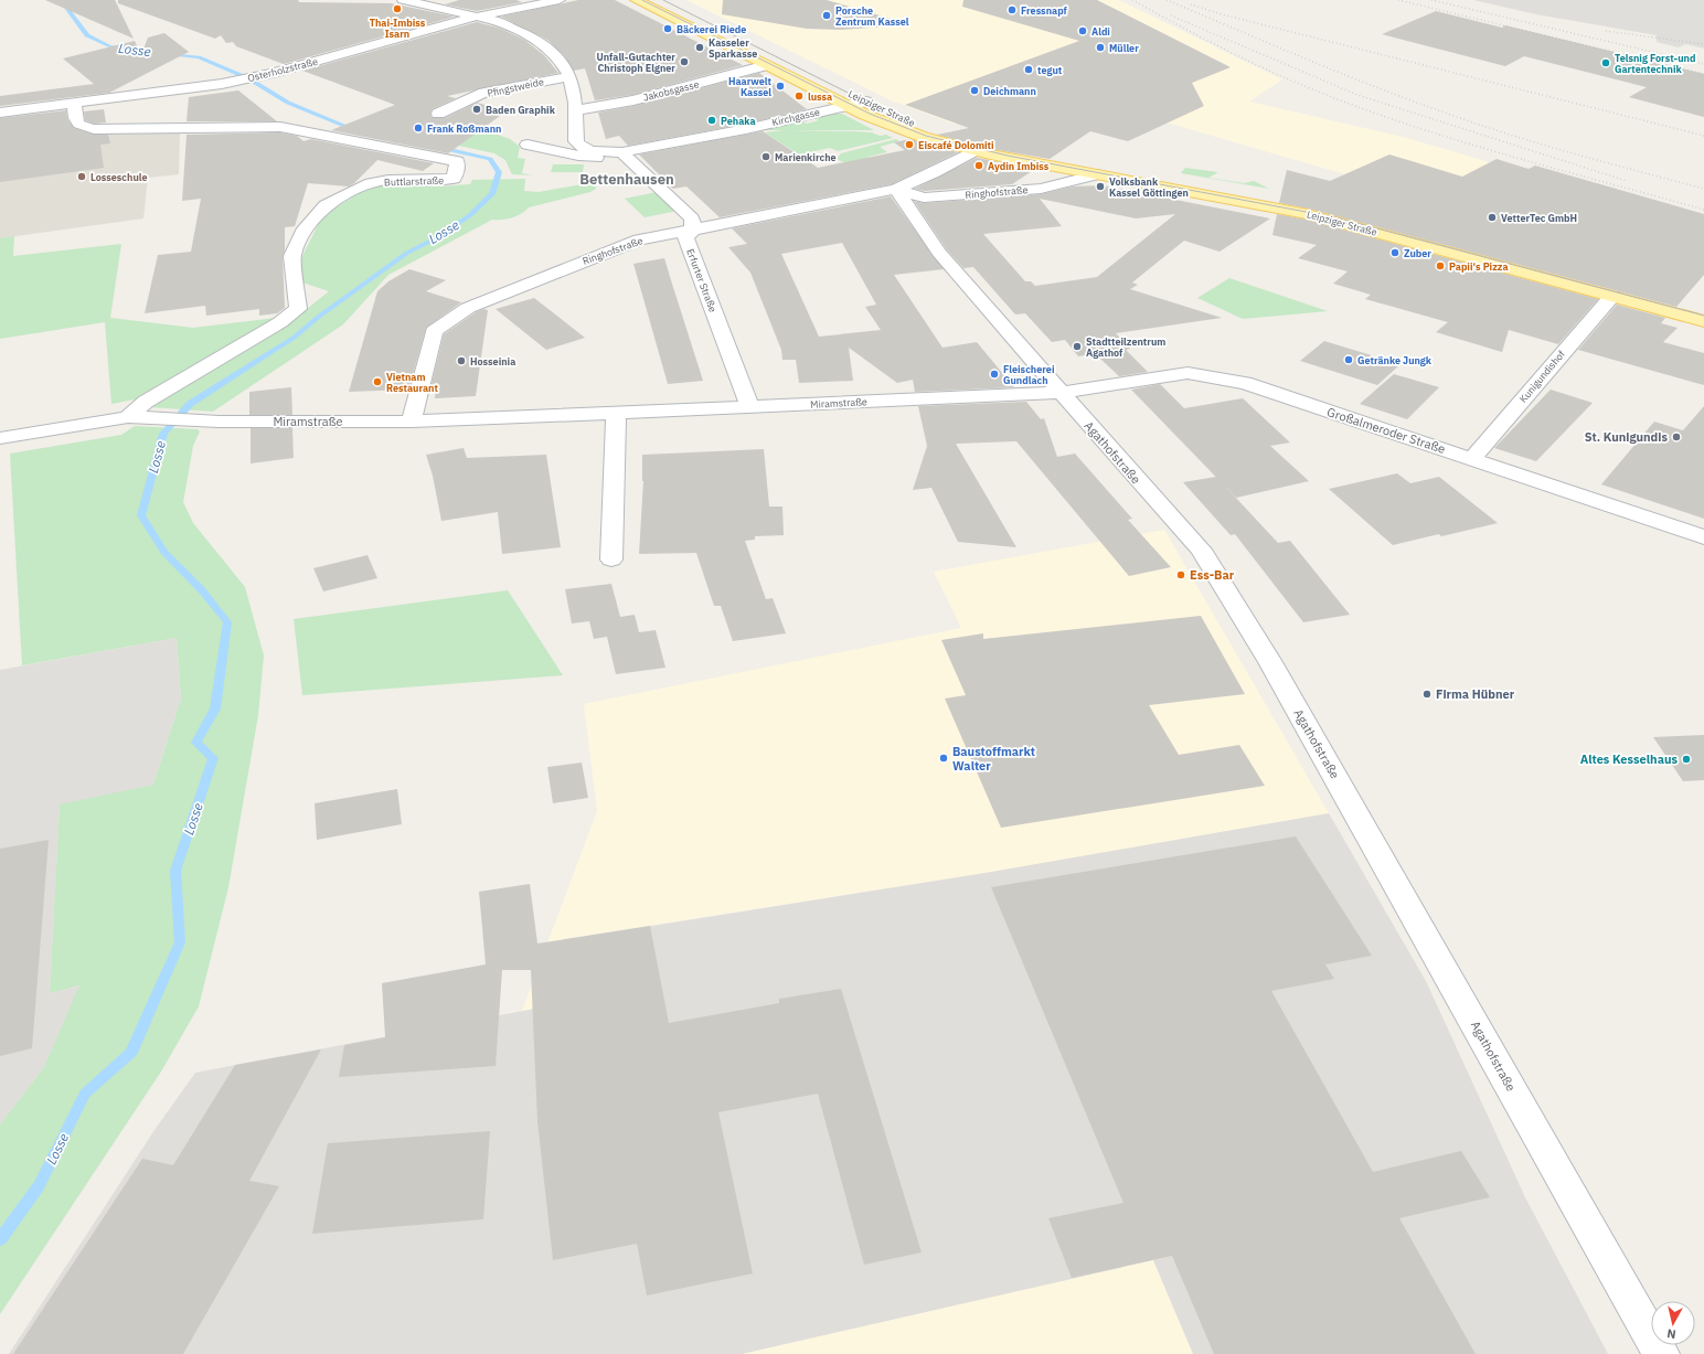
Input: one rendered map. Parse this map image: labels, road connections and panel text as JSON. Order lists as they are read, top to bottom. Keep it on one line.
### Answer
{"streets":{"main road":["Leipziger Straße"],"street":["Osterholzstraße","Pfingstweide","Jakobsgasse","Kirchgasse","Buttlarstraße","Ringhofstraße","Erfurter Straße","Kunigundishof","Miramstraße","Großalmeroder Straße","Agathofstraße"]},"crossings":[["Osterholzstraße","Buttlarstraße"],["Jakobsgasse","Leipziger Straße"],["Leipziger Straße","Kirchgasse"],["Leipziger Straße","Ringhofstraße"],["Leipziger Straße","Kunigundishof"],["Buttlarstraße","Miramstraße"],["Ringhofstraße","Erfurter Straße"],["Ringhofstraße","Miramstraße"],["Ringhofstraße","Agathofstraße"],["Erfurter Straße","Miramstraße"],["Kunigundishof","Großalmeroder Straße"],["Miramstraße","Großalmeroder Straße"],["Miramstraße","Agathofstraße"],["Großalmeroder Straße","Agathofstraße"]],"districts":["Bettenhausen"],"water":["Losse"],"places":["Thai-Imbiss Isarn","Fressnapf","Porsche Zentrum Kassel","Bäckerei Riede","Aldi","Kasseler Sparkasse","Müller","Unfall-Gutachter Christoph Elgner","Telsnig Forst-und Gartentechnik","tegut","Haarwelt Kassel","Deichmann","lussa","Baden Graphik","Pehaka","Frank Roßmann","Eiscafé Dolomiti","Marienkirche","Aydin Imbiss","Losseschule","Volksbank Kassel Göttingen","VetterTec GmbH","Zuber","Papii‘s Pizza","Stadtteilzentrum Agathof","Getränke Jungk","Hosseinia","Fleischerei Gundlach","Vietnam Restaurant","St. Kunigundis","Ess-Bar","Firma Hübner","Baustoffmarkt Walter","Altes Kesselhaus"],"north":"bottom"}
